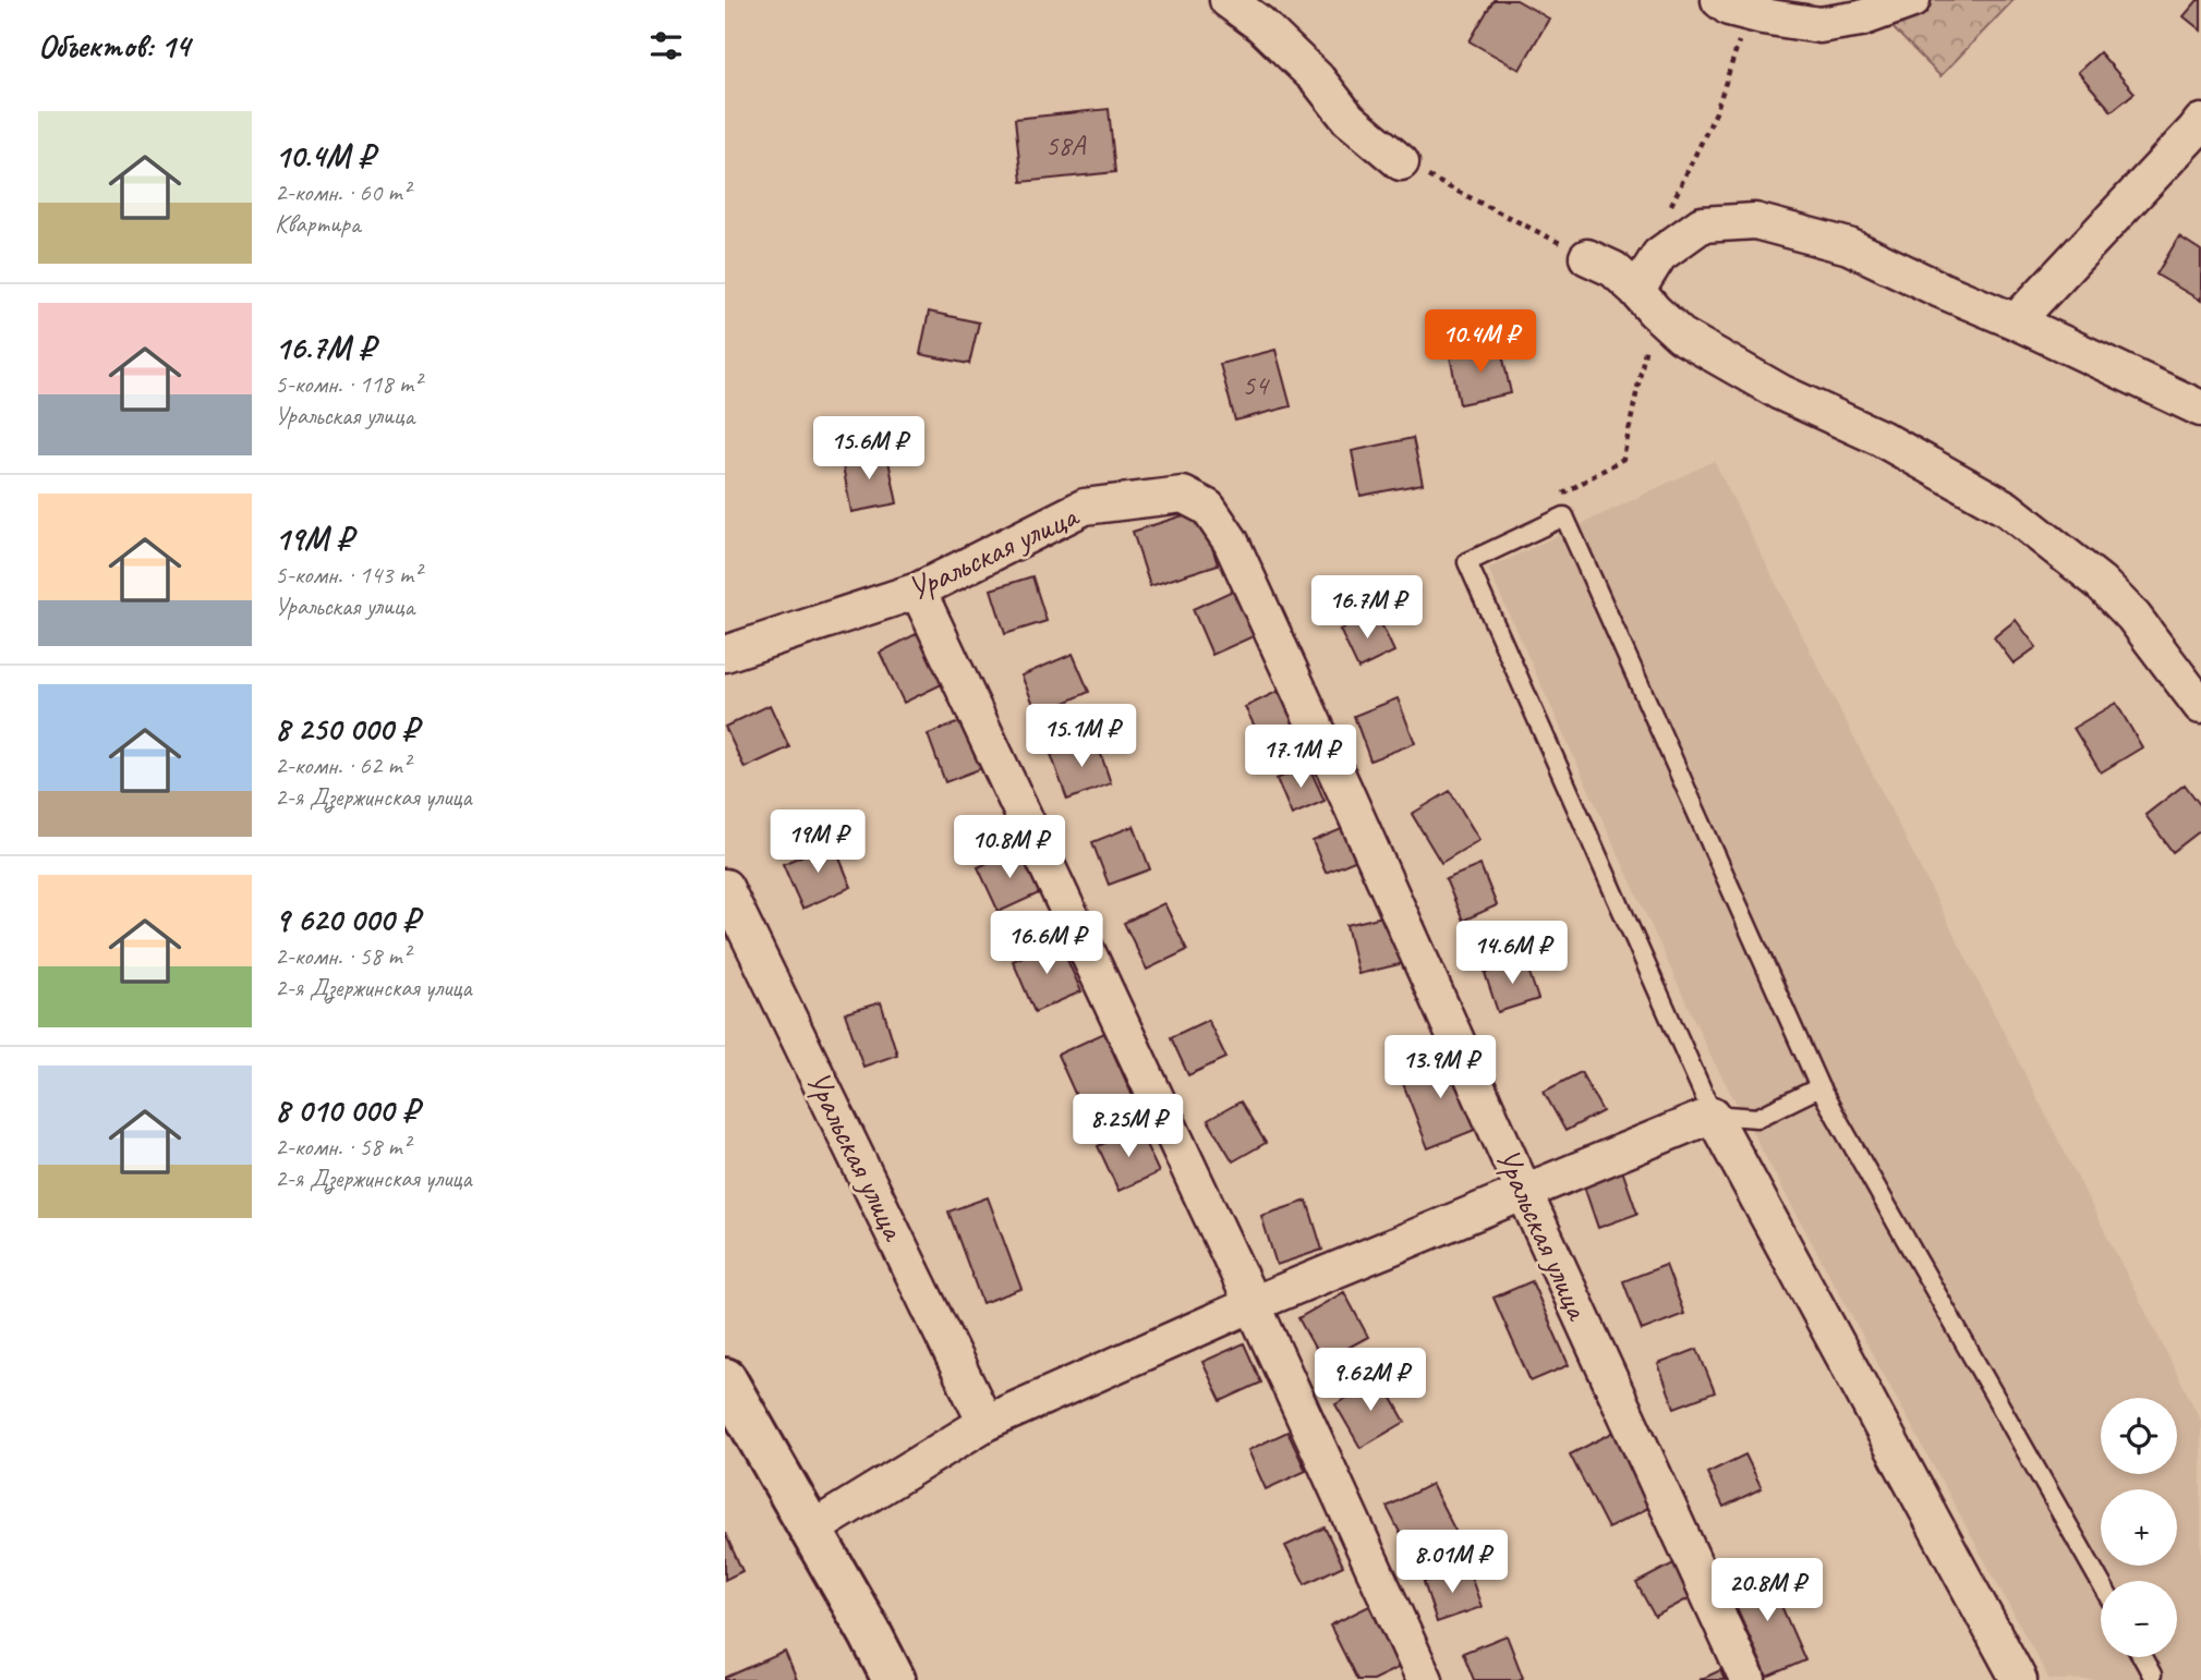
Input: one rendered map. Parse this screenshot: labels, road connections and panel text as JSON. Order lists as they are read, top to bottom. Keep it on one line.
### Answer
{"streets":{"street":["Уральская улица"]},"house_numbers":["58А","54"],"page":{"heading":"Объектов: 14","list":[{"name":"10.4M ₽","note":"2-комн. · 60 m² · Квартира"},{"name":"16.7M ₽","note":"5-комн. · 118 m² · Уральская улица"},{"name":"19M ₽","note":"5-комн. · 143 m² · Уральская улица"},{"name":"8 250 000 ₽","note":"2-комн. · 62 m² · 2-я Дзержинская улица"},{"name":"9 620 000 ₽","note":"2-комн. · 58 m² · 2-я Дзержинская улица"},{"name":"8 010 000 ₽","note":"2-комн. · 58 m² · 2-я Дзержинская улица"}],"price":["10.4M ₽","15.6M ₽","16.7M ₽","15.1M ₽","17.1M ₽","19M ₽","10.8M ₽","16.6M ₽","14.6M ₽","13.9M ₽","8.25M ₽","9.62M ₽","8.01M ₽","20.8M ₽"],"map_buttons":["+","−"]}}
